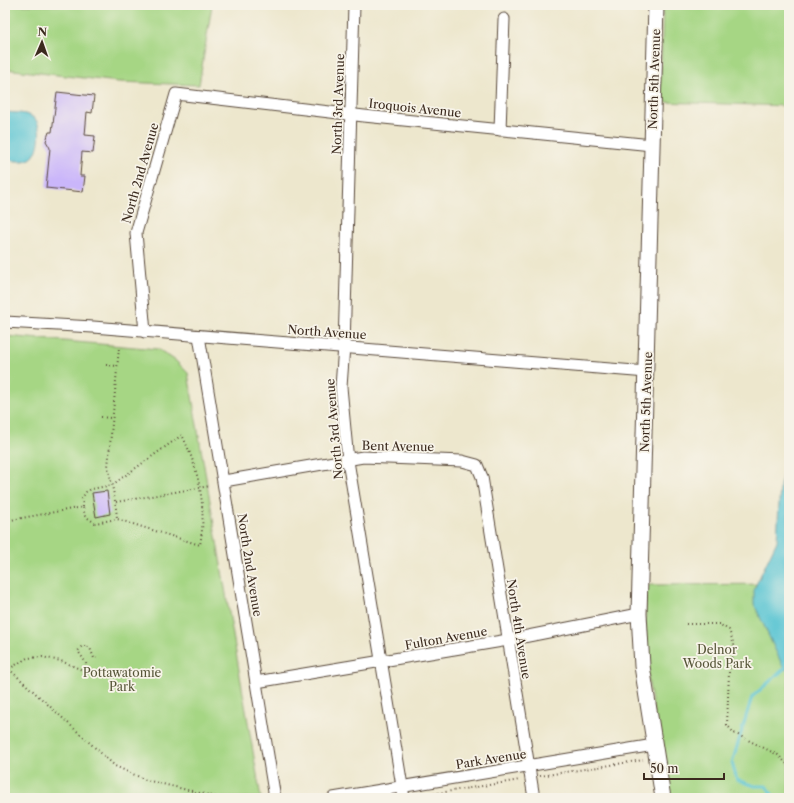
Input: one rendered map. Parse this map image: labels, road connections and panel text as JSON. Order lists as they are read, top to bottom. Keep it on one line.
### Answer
{"streets":{"main road":["North 5th Avenue"],"street":["North 3rd Avenue","Iroquois Avenue","North 2nd Avenue","North Avenue","Bent Avenue","North 4th Avenue","Fulton Avenue","Park Avenue"]},"crossings":[["North 5th Avenue","Iroquois Avenue"],["North 5th Avenue","North Avenue"],["North 5th Avenue","Fulton Avenue"],["North 5th Avenue","Park Avenue"],["North 3rd Avenue","Iroquois Avenue"],["North 3rd Avenue","North Avenue"],["North 3rd Avenue","Bent Avenue"],["North 3rd Avenue","Fulton Avenue"],["North 3rd Avenue","Park Avenue"],["Iroquois Avenue","North 2nd Avenue"],["North 2nd Avenue","North Avenue"],["North 2nd Avenue","Bent Avenue"],["North 2nd Avenue","Fulton Avenue"],["Bent Avenue","North 4th Avenue"],["North 4th Avenue","Fulton Avenue"],["North 4th Avenue","Park Avenue"]],"parks":["Delnor Woods Park","Pottawatomie Park"],"scale_bar":"50 m","north":"top"}
